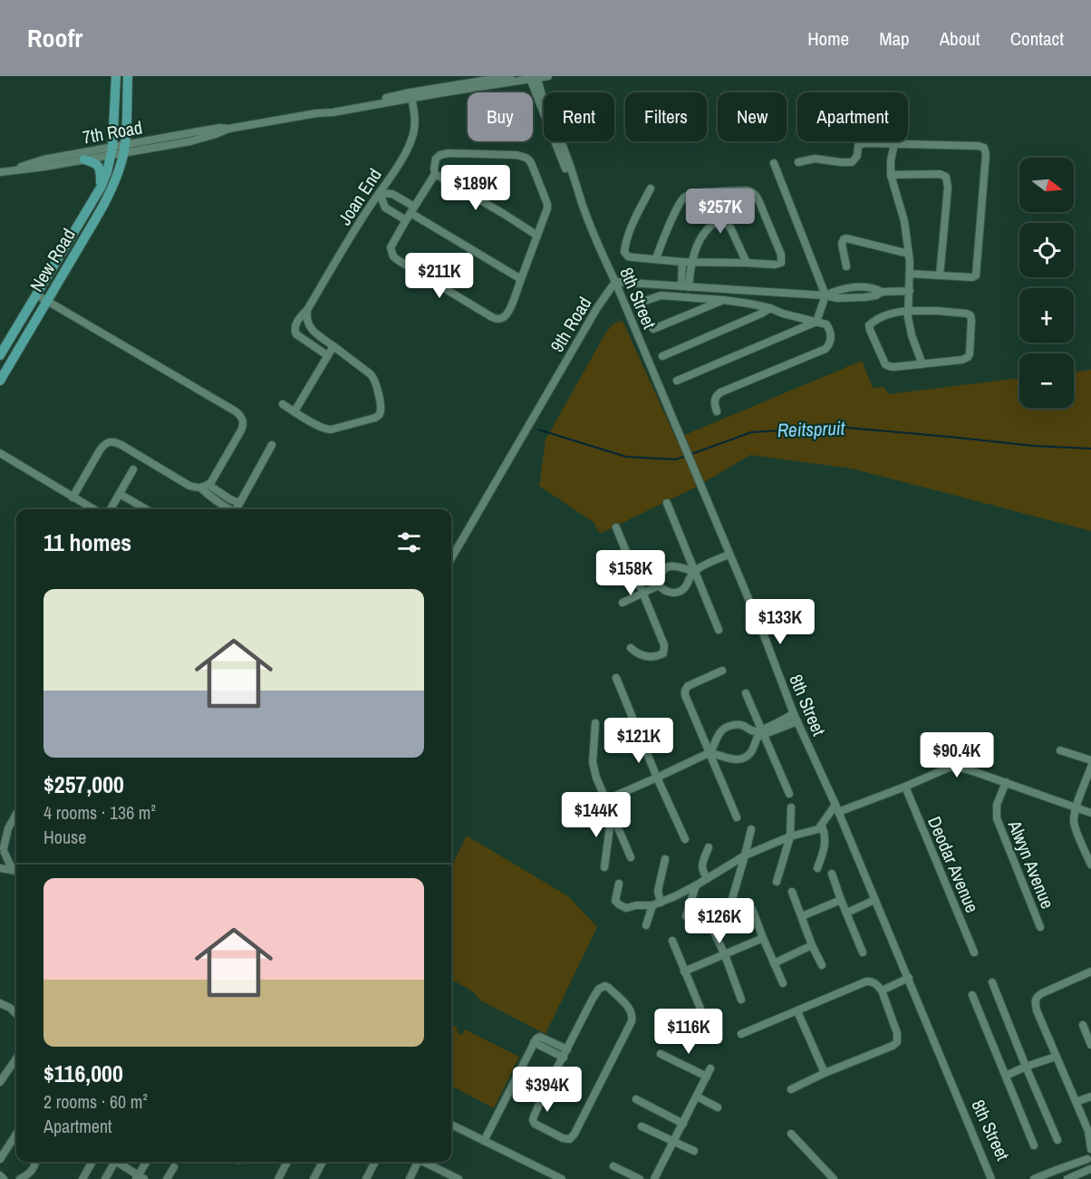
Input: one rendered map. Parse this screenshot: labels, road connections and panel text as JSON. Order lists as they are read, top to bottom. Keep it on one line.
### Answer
{"streets":{"main road":["New Road"],"street":["7th Road","Joan End","8th Street","9th Road","Deodar Avenue","Alwyn Avenue"]},"crossings":[["7th Road","Joan End"],["7th Road","New Road"],["7th Road","8th Street"],["8th Street","9th Road"]],"water":["Reitspruit"],"north":"right","page":{"header":"Roofr","nav":["Home","Map","About","Contact"],"chip":["Buy","Rent","Filters","New","Apartment"],"map_buttons":["+","−"],"price":["$189K","$257K","$211K","$158K","$133K","$121K","$90.4K","$144K","$126K","$116K","$394K"],"heading":"11 homes","list":[{"name":"$257,000","note":"4 rooms · 136 m² · House"},{"name":"$116,000","note":"2 rooms · 60 m² · Apartment"}]}}
